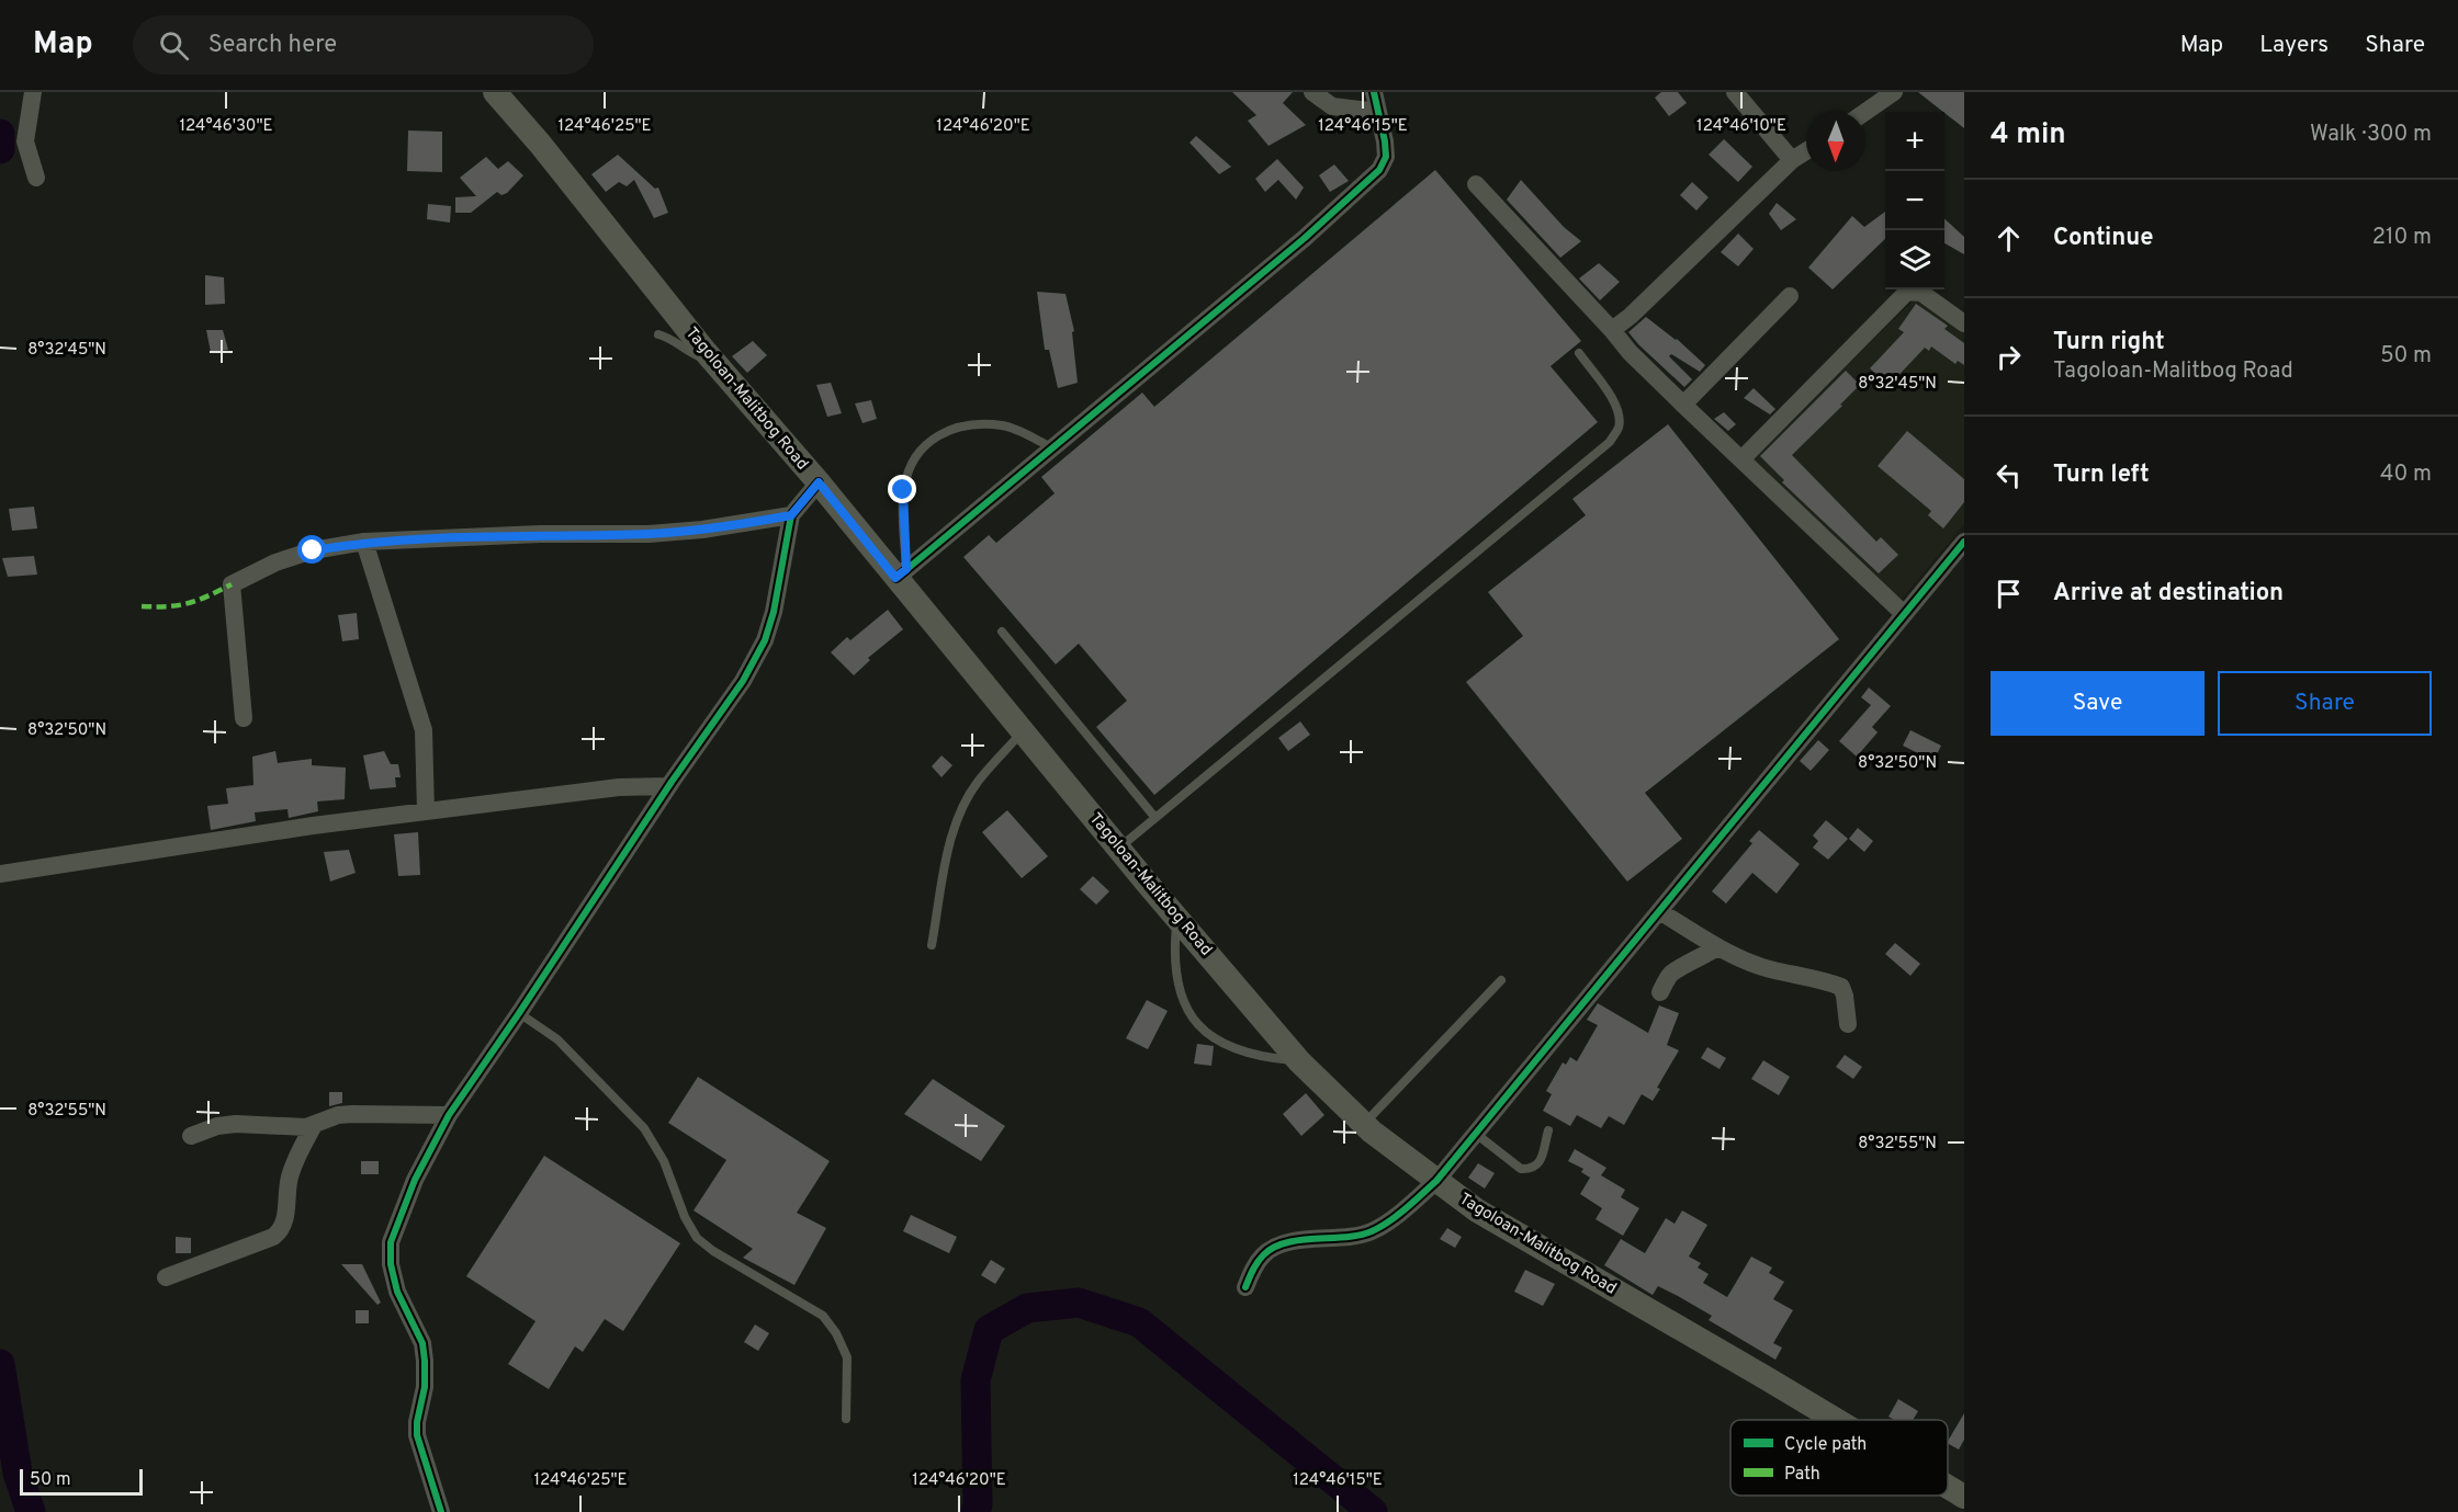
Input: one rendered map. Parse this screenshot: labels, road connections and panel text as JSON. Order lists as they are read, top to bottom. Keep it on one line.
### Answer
{"streets":{"main road":["Tagoloan-Malitbog Road"]},"legend":["Cycle path","Path"],"scale_bar":"50 m","north":"bottom","page":{"header":"Map","search":"Search here","nav":["Map","Layers","Share"],"heading":["4 min","Walk · 300 m"],"map_buttons":["+","−"],"list":[["Continue","210 m"],["Turn right","Tagoloan-Malitbog Road","50 m"],["Turn left","40 m"],"Arrive at destination"],"buttons":["Save","Share"],"scale":"50 m"},"coordinates":["124°46'30\"E","124°46'25\"E","124°46'20\"E","124°46'15\"E","124°46'10\"E","8°32'45\"N","8°32'50\"N","8°32'55\"N"]}
